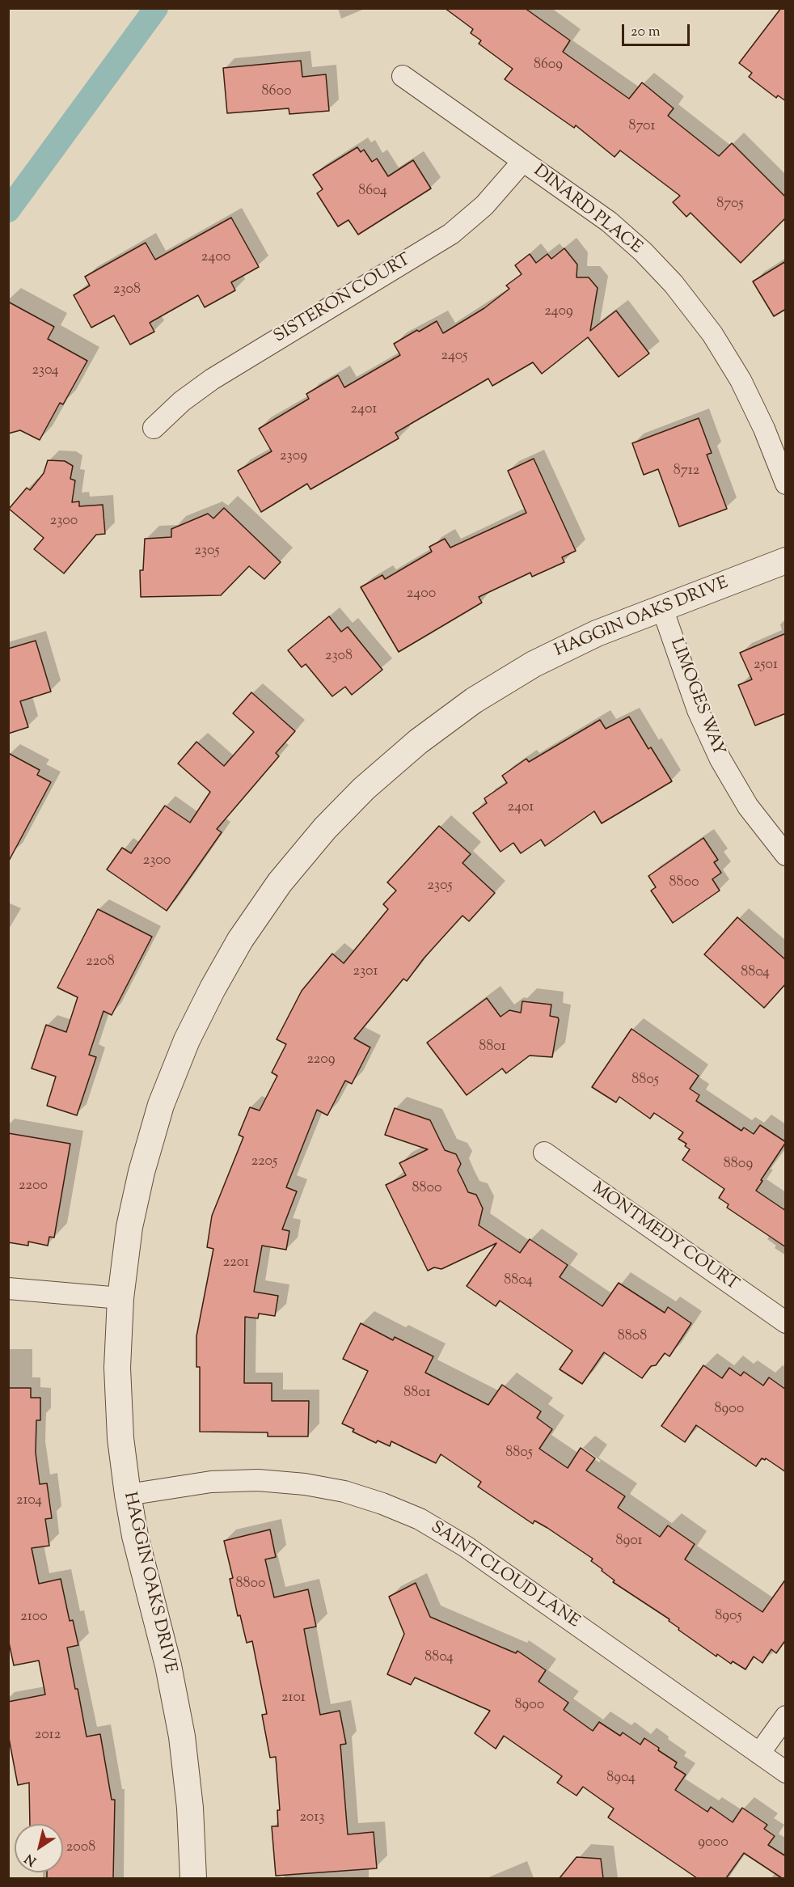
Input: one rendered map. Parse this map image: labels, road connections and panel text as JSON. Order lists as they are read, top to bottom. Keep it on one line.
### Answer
{"streets":{"street":["DINARD PLACE","SISTERON COURT","HAGGIN OAKS DRIVE","LIMOGES WAY","MONTMEDY COURT","SAINT CLOUD LANE"]},"crossings":[["DINARD PLACE","SISTERON COURT"],["HAGGIN OAKS DRIVE","LIMOGES WAY"],["HAGGIN OAKS DRIVE","SAINT CLOUD LANE"]],"house_numbers":["8609","8600","8701","8604","8705","2400","2308","2409","2405","2304","2401","2309","8712","2300","2305","2400","2308","2501","2401","2300","8800","2305","2208","2301","8804","8801","2209","8805","2205","8809","2200","8800","2201","8804","8808","8801","8900","8805","2104","8901","8800","8905","2100","8804","2101","8900","2012","8904","2013","9000","2008"],"scale_bar":"20 m","north":"bottom left"}
